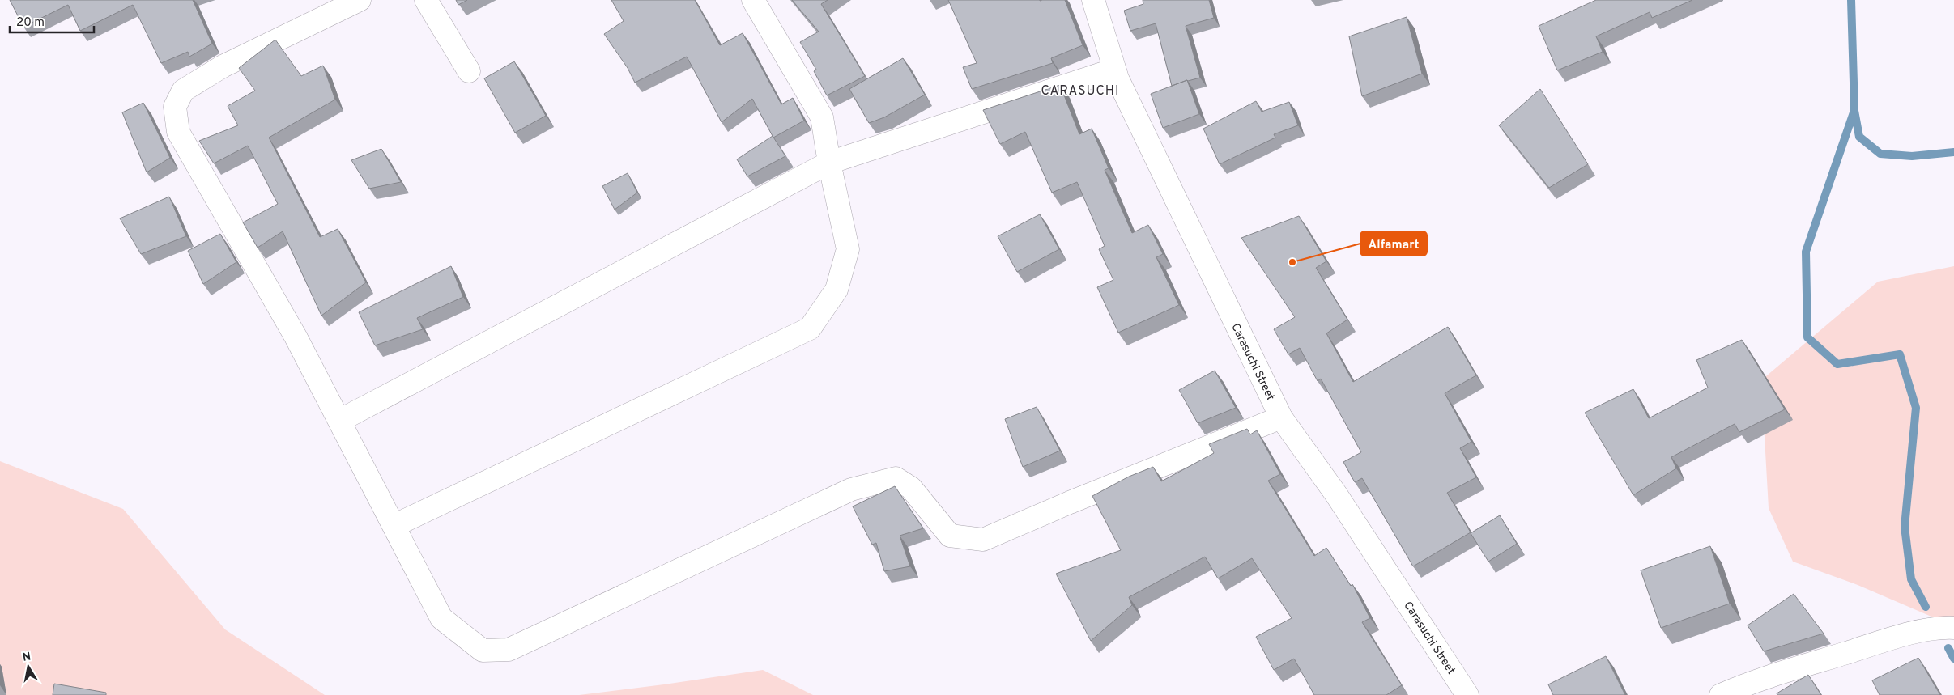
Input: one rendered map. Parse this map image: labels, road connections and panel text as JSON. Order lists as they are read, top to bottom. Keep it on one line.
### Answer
{"streets":{"street":["Carasuchi Street"]},"districts":["CARASUCHI"],"places":["Alfamart"],"scale_bar":"20 m","north":"top"}
